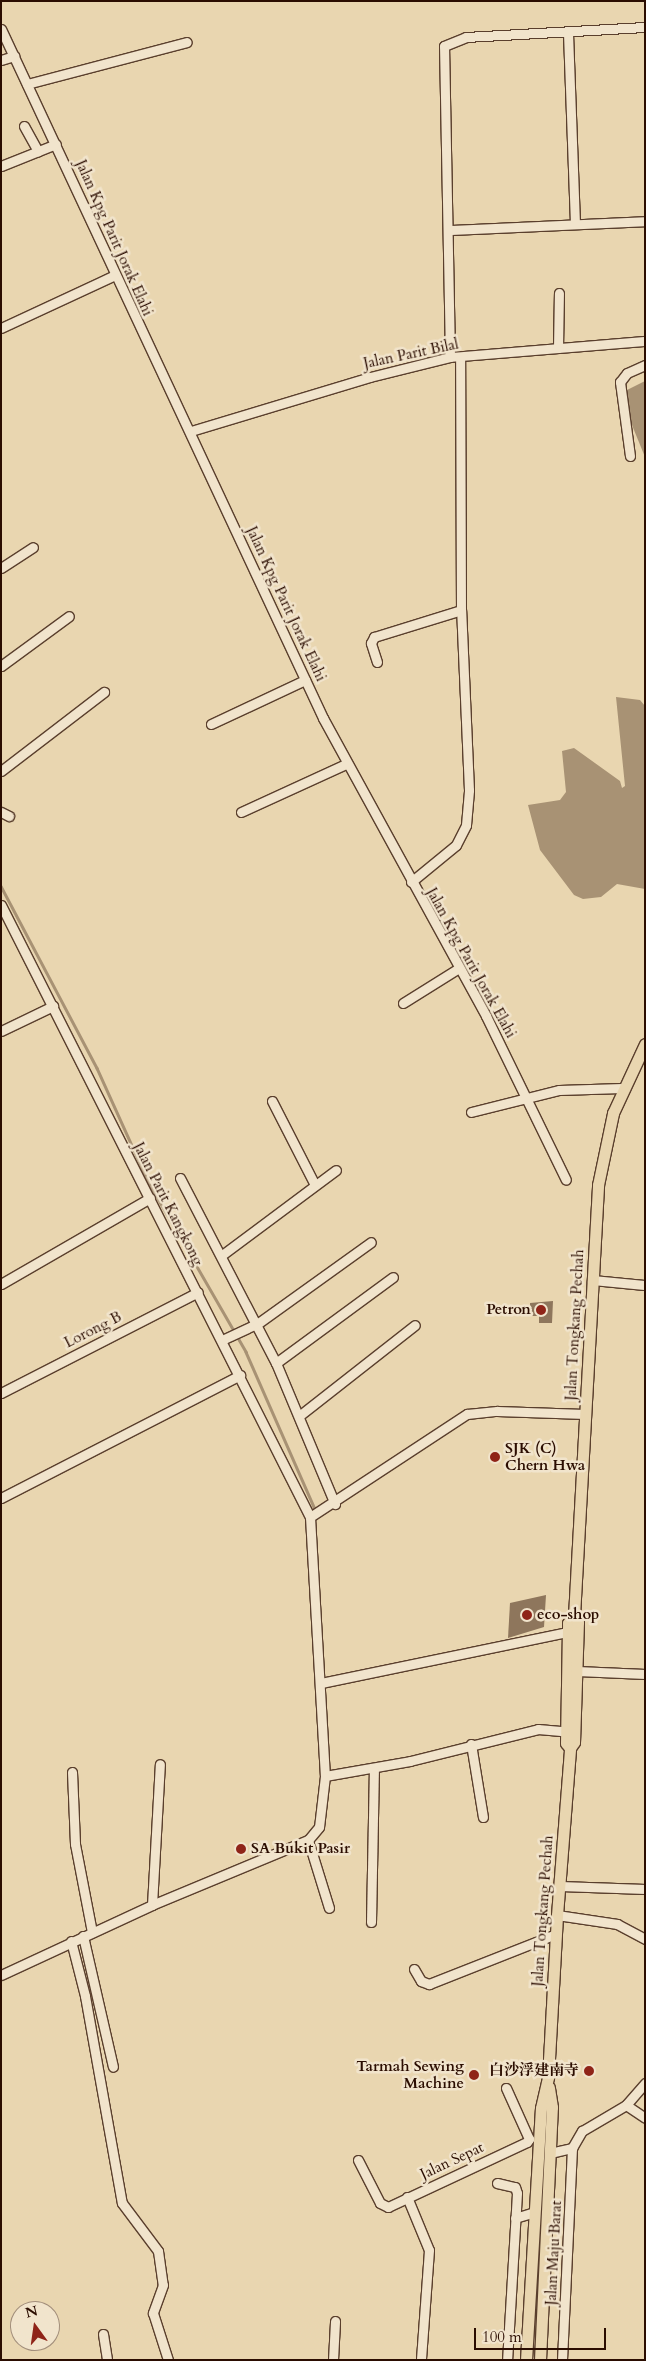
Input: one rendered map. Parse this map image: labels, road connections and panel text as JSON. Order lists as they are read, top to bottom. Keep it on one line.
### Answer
{"streets":{"main road":["Jalan Tongkang Pechah"],"street":["Jalan Kpg Parit Jorak Elahi","Jalan Parit Bilal","Jalan Parit Kangkong","Lorong B","Jalan Sepat","Jalan Maju Barat"]},"crossings":[["Jalan Kpg Parit Jorak Elahi","Jalan Parit Bilal"],["Jalan Parit Kangkong","Lorong B"]],"places":["Petron","SJK (C) Chern Hwa","eco-shop","SA Bukit Pasir","白沙浮建南寺","Tarmah Sewing Machine"],"scale_bar":"100 m","north":"top"}
